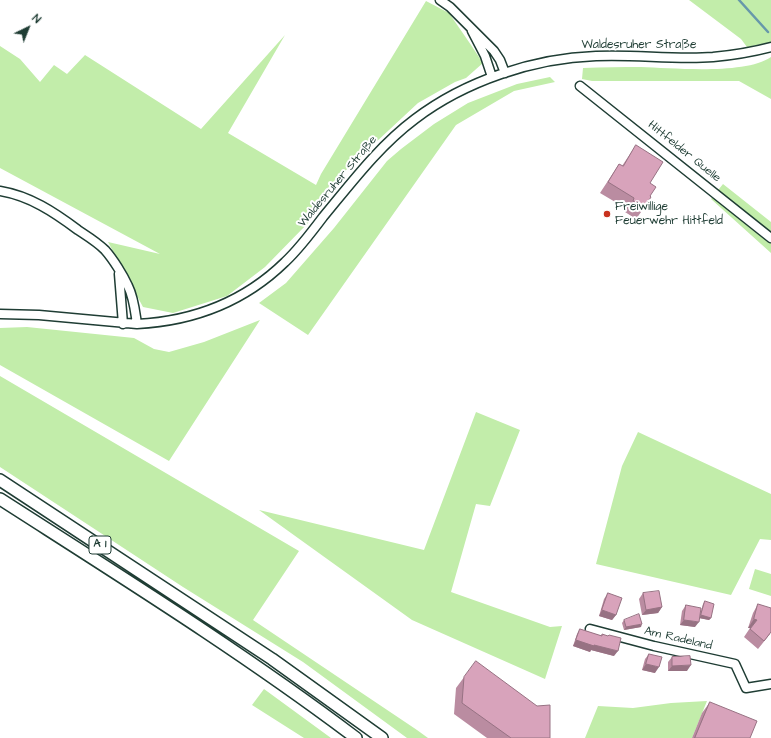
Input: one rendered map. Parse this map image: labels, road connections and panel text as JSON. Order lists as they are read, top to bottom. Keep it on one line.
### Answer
{"streets":{"highway":["A 1"],"street":["Waldesruher Straße","Hittfelder Quelle","Am Radeland"]},"places":["Freiwillige Feuerwehr Hittfeld"],"north":"top right"}
